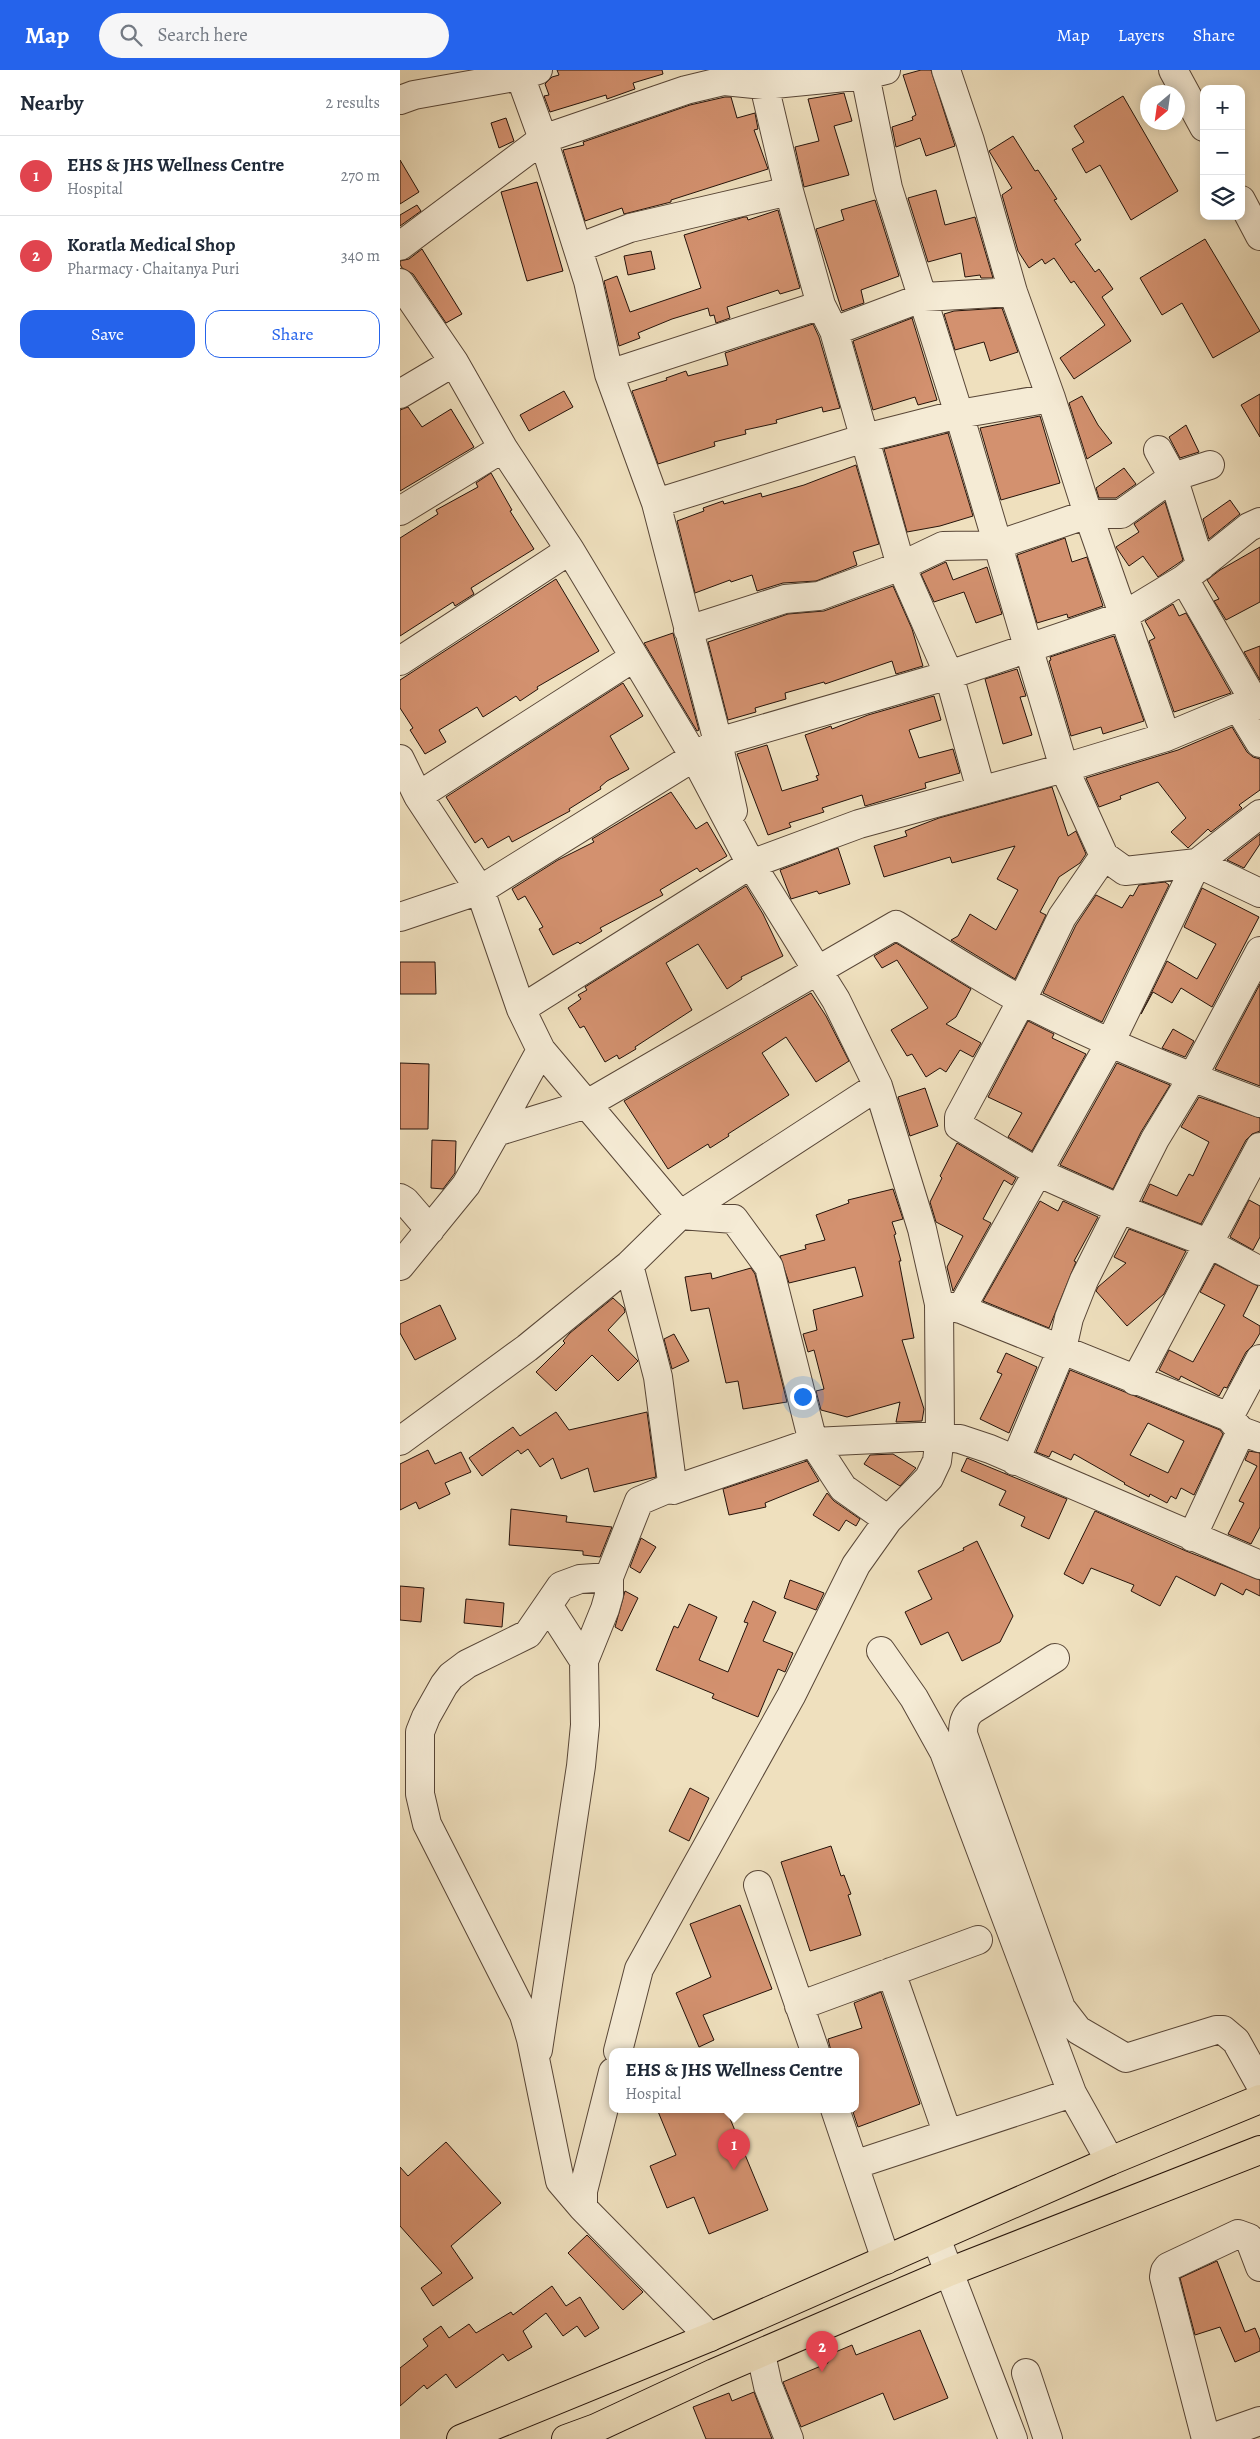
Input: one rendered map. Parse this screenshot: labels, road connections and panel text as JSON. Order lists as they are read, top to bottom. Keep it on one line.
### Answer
{"north":"bottom left","page":{"header":"Map","search":"Search here","nav":["Map","Layers","Share"],"heading":["Nearby","2 results"],"map_buttons":["+","−"],"list":[{"mark":"1","name":"EHS & JHS Wellness Centre","note":"Hospital","value":"270 m"},{"mark":"2","name":"Koratla Medical Shop","note":"Pharmacy · Chaitanya Puri","value":"340 m"}],"buttons":["Save","Share"],"popup":["EHS & JHS Wellness Centre","Hospital"],"pins":["1","2"]}}
